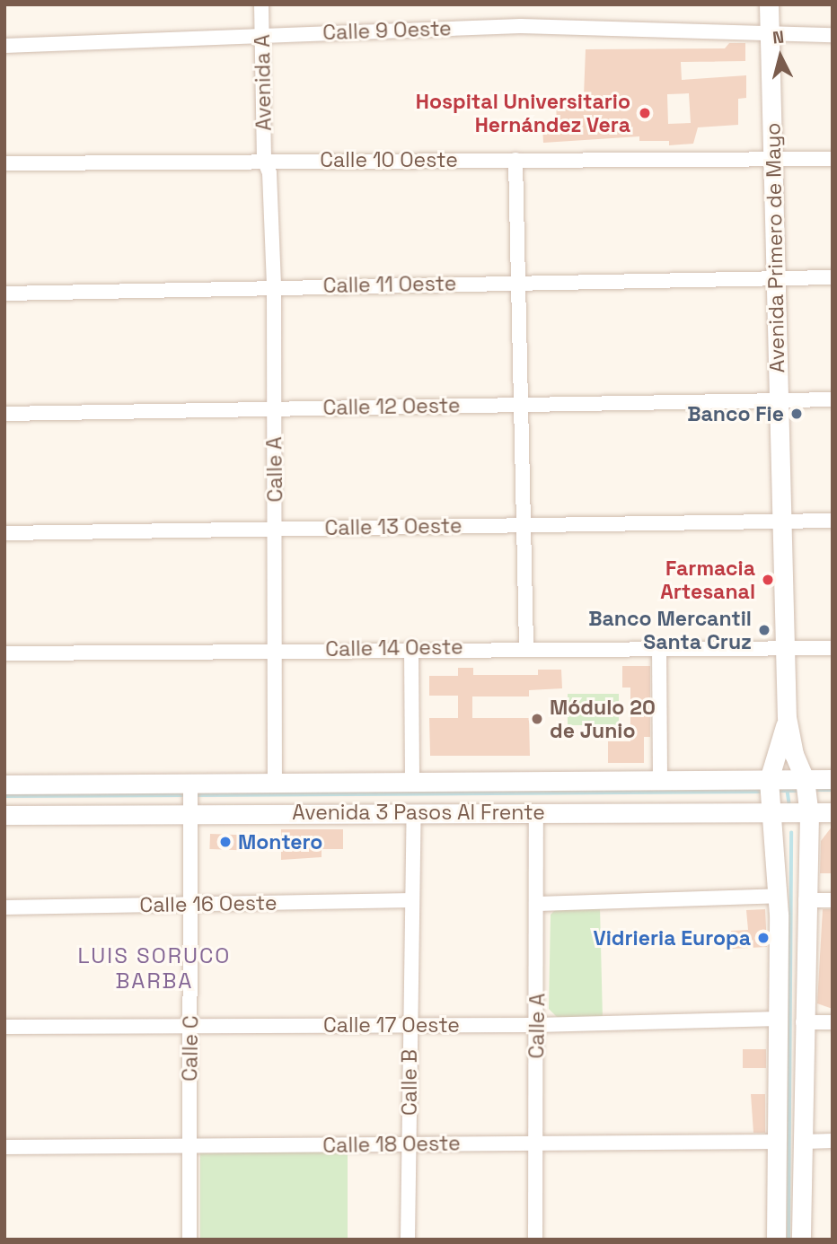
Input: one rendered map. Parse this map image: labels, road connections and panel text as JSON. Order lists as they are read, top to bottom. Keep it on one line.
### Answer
{"streets":{"main road":["Avenida Primero de Mayo","Avenida 3 Pasos Al Frente"],"street":["Calle 9 Oeste","Avenida A","Calle 10 Oeste","Calle 11 Oeste","Calle 12 Oeste","Calle A","Calle 13 Oeste","Calle 14 Oeste","Calle 16 Oeste","Calle 17 Oeste","Calle C","Calle B","Calle 18 Oeste"]},"crossings":[["Calle 9 Oeste","Avenida A"],["Calle 9 Oeste","Avenida Primero de Mayo"],["Avenida A","Calle 10 Oeste"],["Avenida A","Calle A"],["Calle 10 Oeste","Avenida Primero de Mayo"],["Calle 10 Oeste","Calle A"],["Avenida Primero de Mayo","Calle 11 Oeste"],["Avenida Primero de Mayo","Calle 12 Oeste"],["Avenida Primero de Mayo","Calle 13 Oeste"],["Avenida Primero de Mayo","Calle 14 Oeste"],["Avenida Primero de Mayo","Avenida 3 Pasos Al Frente"],["Avenida Primero de Mayo","Calle 17 Oeste"],["Avenida Primero de Mayo","Calle 18 Oeste"],["Calle 11 Oeste","Calle A"],["Calle 12 Oeste","Calle A"],["Calle A","Calle 13 Oeste"],["Calle A","Calle 14 Oeste"],["Calle A","Avenida 3 Pasos Al Frente"],["Calle A","Calle 17 Oeste"],["Calle A","Calle 18 Oeste"],["Avenida 3 Pasos Al Frente","Calle C"],["Avenida 3 Pasos Al Frente","Calle B"],["Calle 16 Oeste","Calle C"],["Calle 16 Oeste","Calle B"],["Calle 17 Oeste","Calle C"],["Calle 17 Oeste","Calle B"],["Calle C","Calle 18 Oeste"],["Calle B","Calle 18 Oeste"]],"districts":["LUIS SORUCO BARBA"],"places":["Hospital Universitario Hernández Vera","Banco Fie","Farmacia Artesanal","Banco Mercantil Santa Cruz","Módulo 20 de Junio","Montero","Vidrieria Europa"],"north":"top"}
